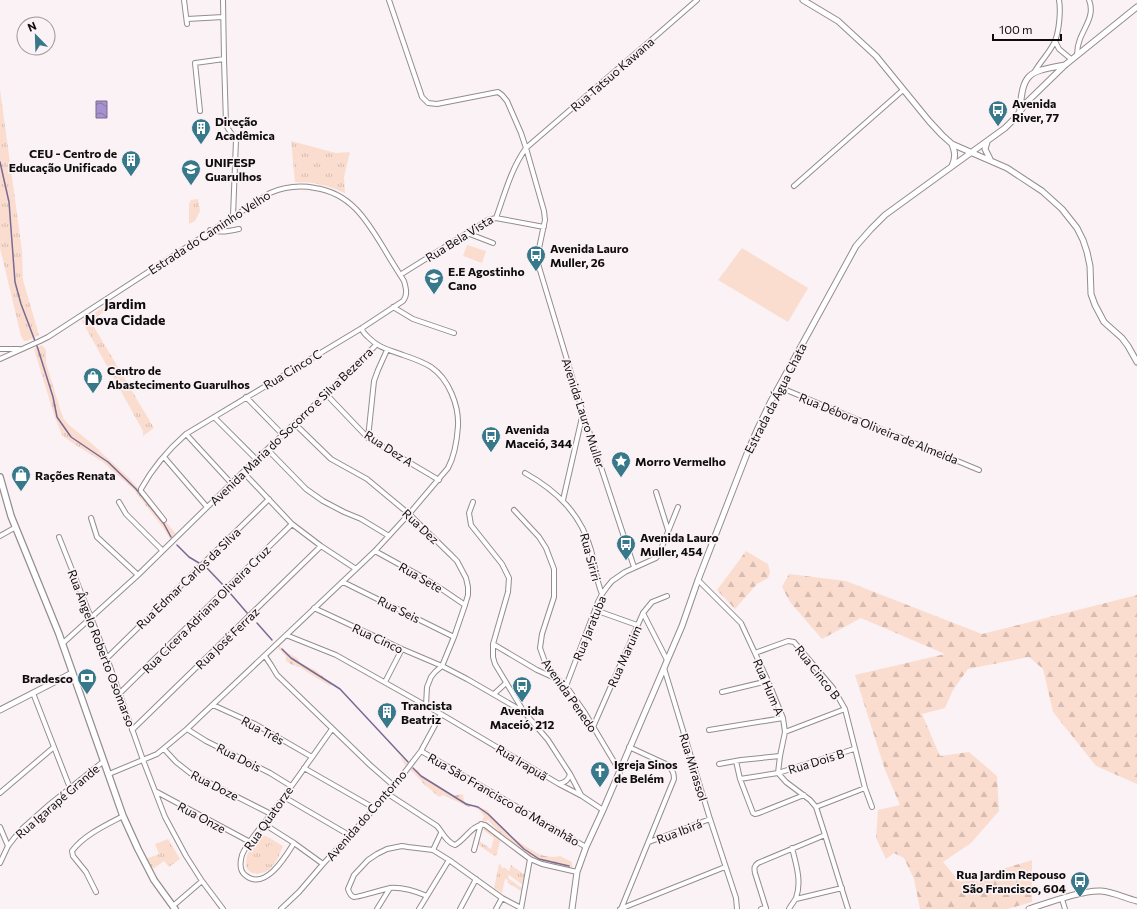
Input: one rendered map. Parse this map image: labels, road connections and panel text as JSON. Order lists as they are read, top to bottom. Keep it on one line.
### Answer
{"streets":{"street":["Rua Tatsuo Kawana","Estrada do Caminho Velho","Rua Bela Vista","Rua Cinco C","Estrada da Água Chata","Avenida Lauro Muller","Avenida Maria do Socorro e Silva Bezerra","Rua Débora Oliveira de Almeida","Rua Dez A","Rua Dez","Rua Siriri","Rua Sete","Rua Edmar Carlos da Silva","Rua Cícera Adriana Oliveira Cruz","Rua Seis","Rua Jaratuba","Rua José Ferraz","Rua Cinco","Rua Ângelo Roberto Osomarso","Rua Maruim","Rua Cinco B","Rua Hum A","Avenida Penedo","Rua Três","Rua Dois","Rua Dois B","Rua Irapuã","Rua Mirassol","Rua Doze","Rua São Francisco do Maranhão","Rua Igarapé Grande","Avenida do Contorno","Rua Onze","Rua Quatorze","Rua Ibirá"]},"crossings":[["Rua Tatsuo Kawana","Rua Bela Vista"],["Estrada do Caminho Velho","Rua Bela Vista"],["Estrada do Caminho Velho","Rua Cinco C"],["Rua Bela Vista","Rua Cinco C"],["Estrada da Água Chata","Rua Débora Oliveira de Almeida"],["Estrada da Água Chata","Rua Hum A"],["Estrada da Água Chata","Avenida Penedo"],["Estrada da Água Chata","Rua Irapuã"],["Estrada da Água Chata","Rua Mirassol"],["Estrada da Água Chata","Rua São Francisco do Maranhão"],["Avenida Lauro Muller","Rua Jaratuba"],["Avenida Maria do Socorro e Silva Bezerra","Rua Dez A"],["Avenida Maria do Socorro e Silva Bezerra","Rua Dez"],["Avenida Maria do Socorro e Silva Bezerra","Rua Sete"],["Avenida Maria do Socorro e Silva Bezerra","Rua Seis"],["Avenida Maria do Socorro e Silva Bezerra","Rua Cinco"],["Avenida Maria do Socorro e Silva Bezerra","Rua Ângelo Roberto Osomarso"],["Avenida Maria do Socorro e Silva Bezerra","Rua Três"],["Avenida Maria do Socorro e Silva Bezerra","Rua Dois"],["Avenida Maria do Socorro e Silva Bezerra","Rua Irapuã"],["Avenida Maria do Socorro e Silva Bezerra","Rua Doze"],["Rua Dez","Rua Sete"],["Rua Dez","Rua Seis"],["Rua Dez","Rua Cinco"],["Rua Dez","Rua Irapuã"],["Rua Siriri","Rua Jaratuba"],["Rua Edmar Carlos da Silva","Rua Ângelo Roberto Osomarso"],["Rua Cícera Adriana Oliveira Cruz","Rua Ângelo Roberto Osomarso"],["Rua Jaratuba","Avenida Penedo"],["Rua José Ferraz","Rua Ângelo Roberto Osomarso"],["Rua Maruim","Avenida Penedo"],["Rua Cinco B","Rua Hum A"],["Rua Cinco B","Rua Dois B"],["Rua Hum A","Rua Dois B"],["Rua Três","Rua Quatorze"],["Rua Dois","Rua Quatorze"],["Rua Irapuã","Avenida do Contorno"],["Rua Mirassol","Rua Ibirá"],["Rua Doze","Rua Quatorze"],["Rua São Francisco do Maranhão","Avenida do Contorno"],["Rua Onze","Rua Quatorze"]],"districts":["Jardim Nova Cidade"],"places":{"bus stop":["Avenida River, 77","Avenida Lauro Muller, 26","Avenida Maceió, 344","Avenida Lauro Muller, 454","Avenida Maceió, 212","Rua Jardim Repouso São Francisco, 604"],"building":["Direção Acadêmica","CEU - Centro de Educação Unificado","Trancista Beatriz"],"school or university":["UNIFESP Guarulhos","E.E Agostinho Cano"],"shop":["Centro de Abastecimento Guarulhos","Rações Renata"],"place":["Morro Vermelho"],"bank":["Bradesco"],"church":["Igreja Sinos de Belém"]},"scale_bar":"100 m","north":"top left"}
